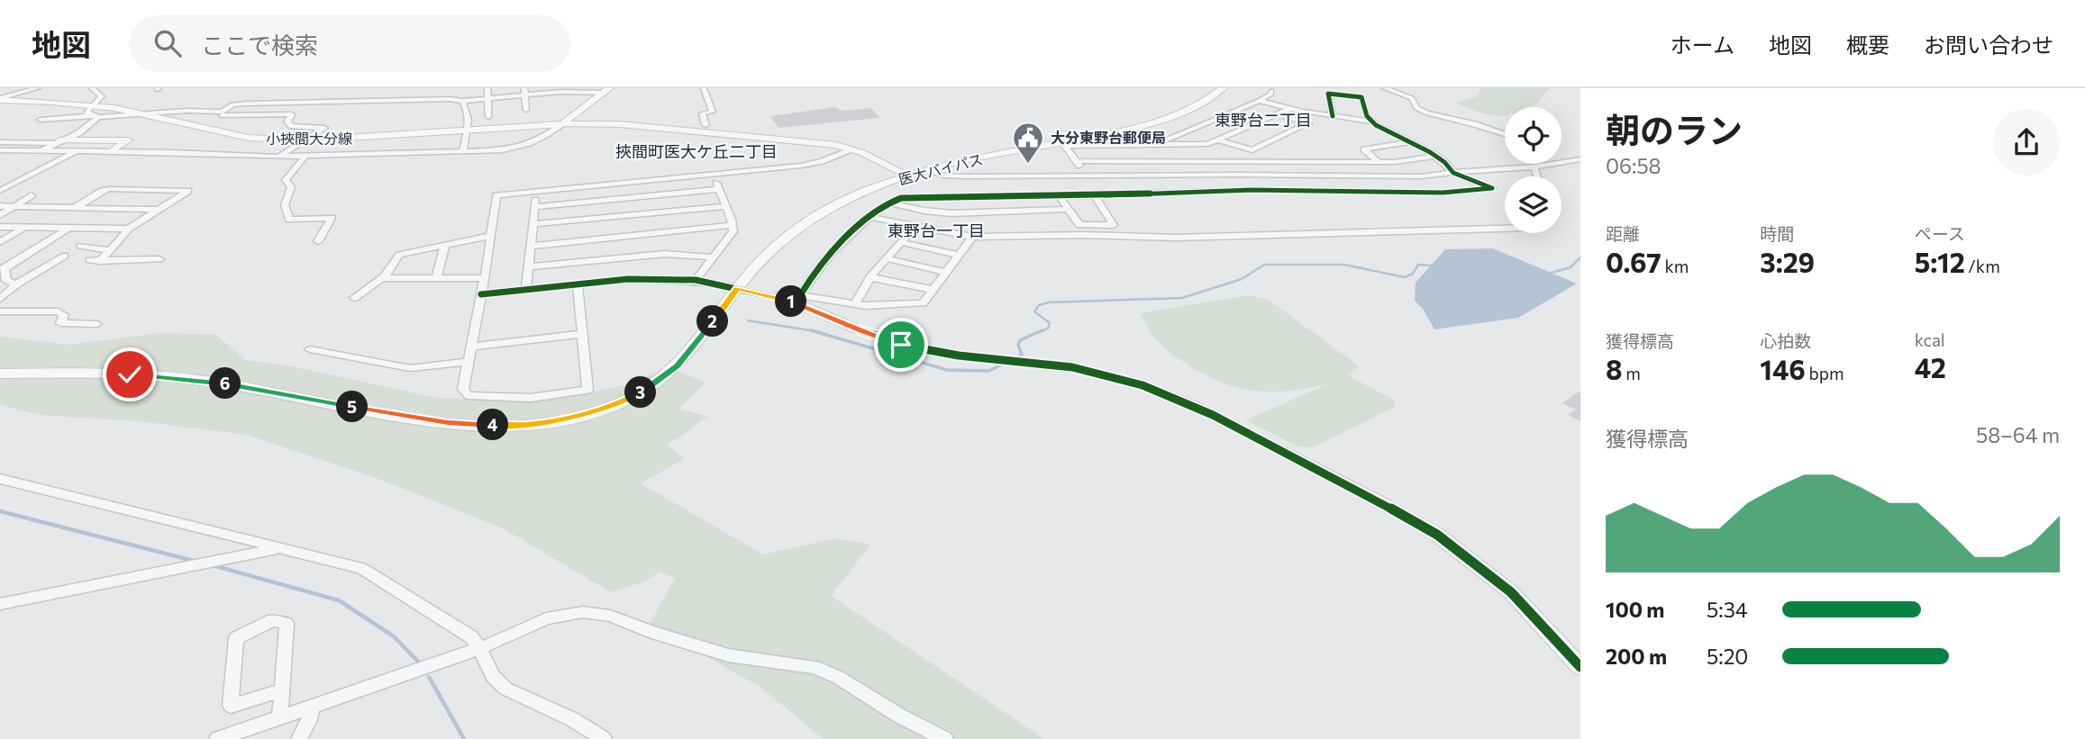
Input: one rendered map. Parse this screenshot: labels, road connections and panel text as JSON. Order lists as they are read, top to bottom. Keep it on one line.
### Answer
{"streets":{"main road":["小挾間大分線","医大バイパス"]},"districts":["東野台二丁目","挾間町医大ケ丘二丁目","東野台一丁目"],"places":{"public building":["大分東野台郵便局"]},"page":{"header":"地図","search":"ここで検索","nav":["ホーム","地図","概要","お問い合わせ"],"heading":["朝のラン","06:58"],"stats":[["距離","0.67 km"],["時間","3:29"],["ペース","5:12 /km"],["獲得標高","8 m"],["心拍数","146 bpm"],["kcal","42"]],"pins":["1","2","6","3","5","4"],"chart":["獲得標高","58–64 m"],"list":[{"name":"100 m","note":"5:34"},{"name":"200 m","note":"5:20"}]}}
